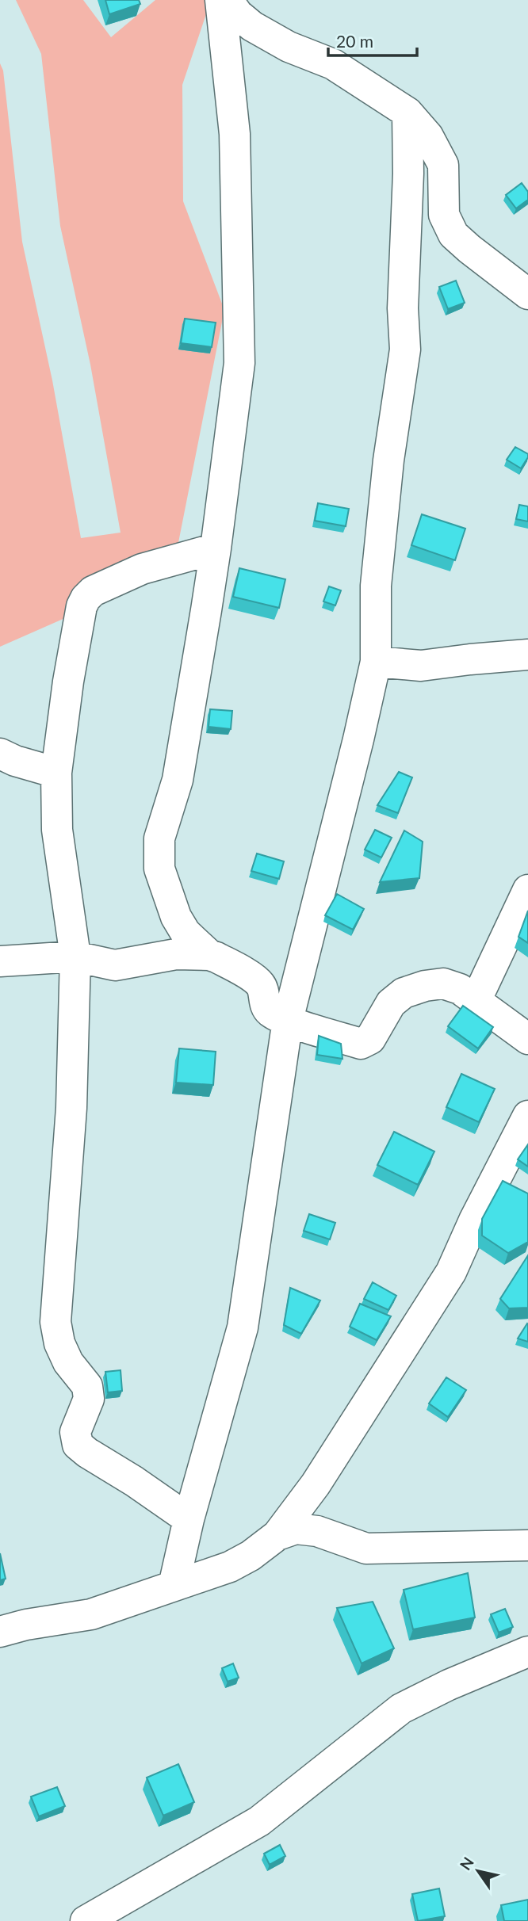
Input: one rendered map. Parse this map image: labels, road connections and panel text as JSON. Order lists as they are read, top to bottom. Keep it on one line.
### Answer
{"scale_bar":"20 m","north":"top left"}
